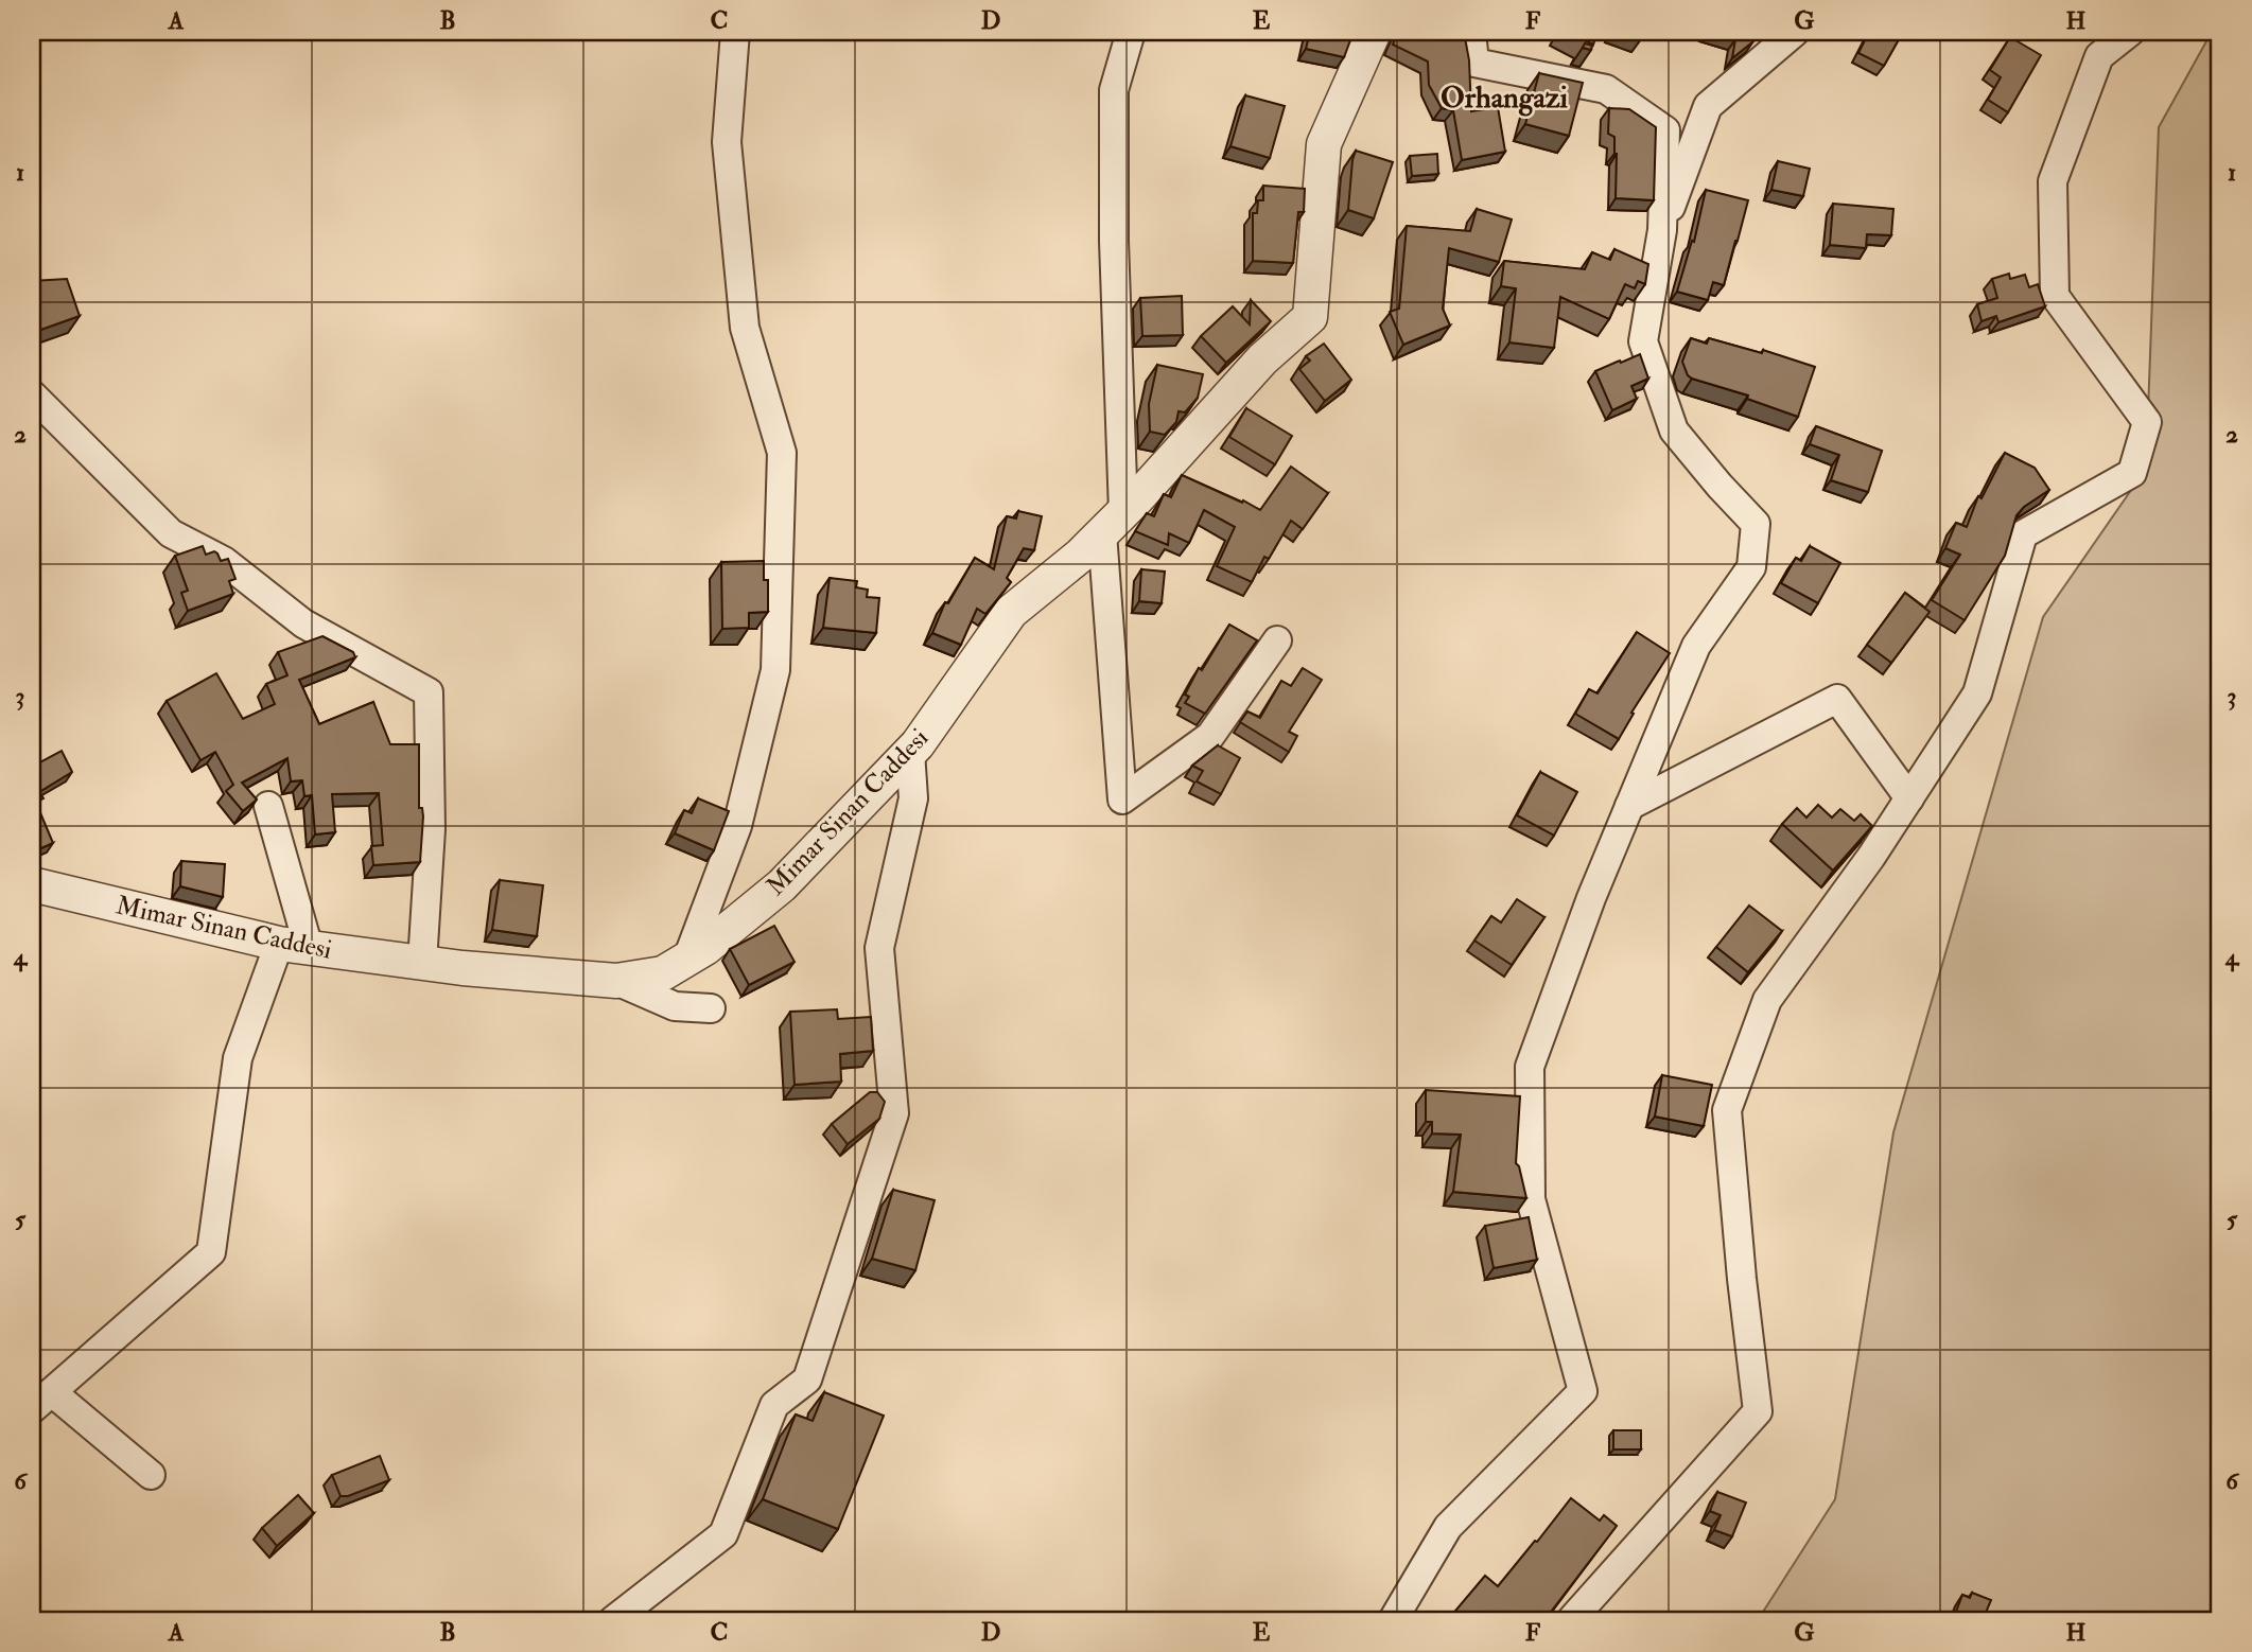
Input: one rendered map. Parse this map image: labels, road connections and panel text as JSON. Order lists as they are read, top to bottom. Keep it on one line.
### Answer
{"streets":{"street":["Mimar Sinan Caddesi"]},"districts":["Orhangazi"],"grid":{"columns":["A","B","C","D","E","F","G","H"],"rows":["1","2","3","4","5","6"]}}
